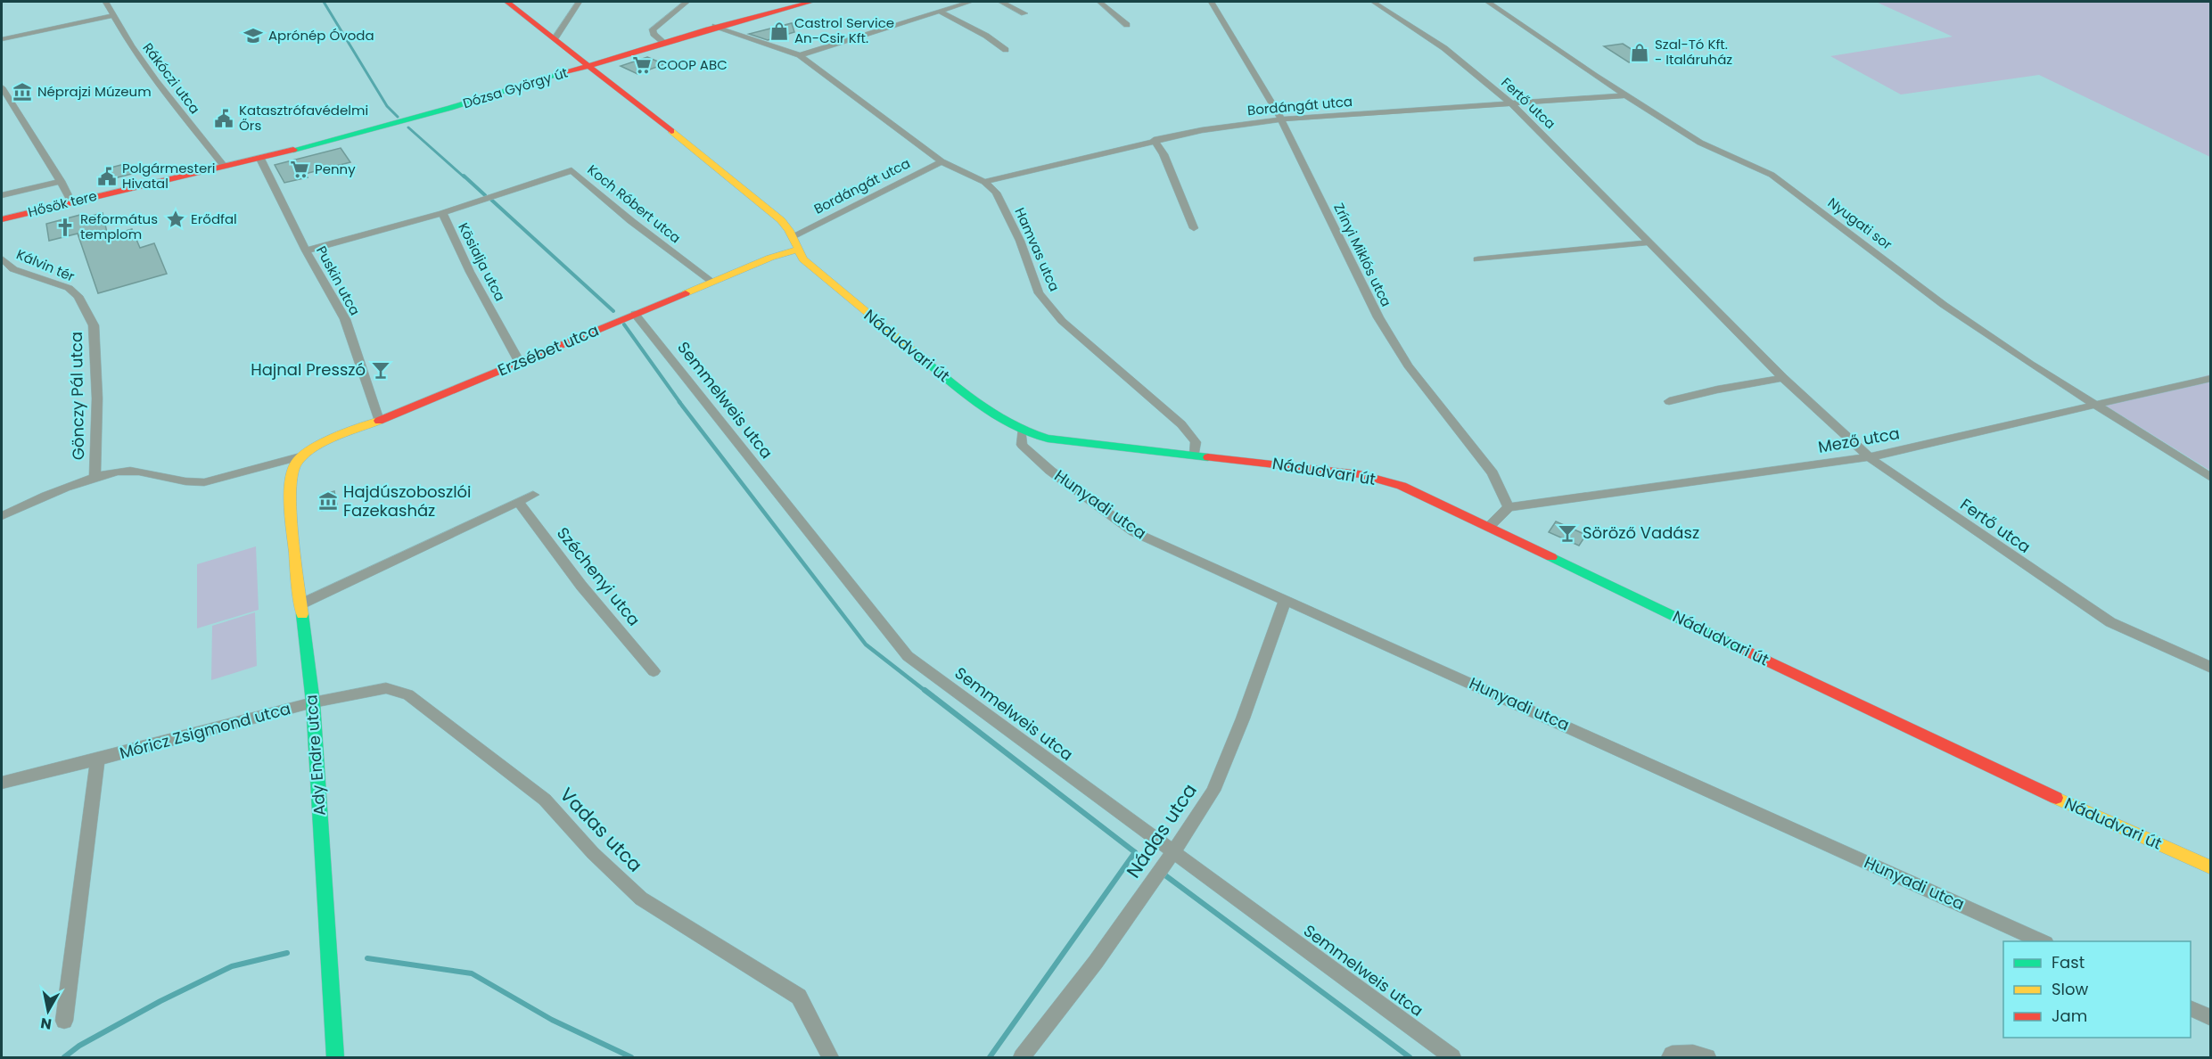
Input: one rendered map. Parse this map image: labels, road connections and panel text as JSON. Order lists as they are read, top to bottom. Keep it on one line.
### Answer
{"streets":{"main road":["Dózsa György út","Hősök tere","Nádudvari út","Erzsébet utca","Ady Endre utca"],"street":["Rákóczi utca","Fertő utca","Bordángát utca","Koch Róbert utca","Nyugati sor","Hamvas utca","Zrínyi Miklós utca","Kösialja utca","Kálvin tér","Puskin utca","Gönczy Pál utca","Semmelweis utca","Mező utca","Hunyadi utca","Széchenyi utca","Móricz Zsigmond utca","Vadas utca","Nádas utca"]},"crossings":[["Rákóczi utca","Dózsa György út"],["Rákóczi utca","Hősök tere"],["Dózsa György út","Hősök tere"],["Dózsa György út","Hamvas utca"],["Dózsa György út","Puskin utca"],["Fertő utca","Bordángát utca"],["Fertő utca","Mező utca"],["Bordángát utca","Nyugati sor"],["Bordángát utca","Hamvas utca"],["Bordángát utca","Zrínyi Miklós utca"],["Koch Róbert utca","Kösialja utca"],["Koch Róbert utca","Erzsébet utca"],["Nyugati sor","Mező utca"],["Hamvas utca","Nádudvari út"],["Zrínyi Miklós utca","Mező utca"],["Kösialja utca","Puskin utca"],["Kösialja utca","Erzsébet utca"],["Kálvin tér","Gönczy Pál utca"],["Puskin utca","Erzsébet utca"],["Nádudvari út","Erzsébet utca"],["Nádudvari út","Hunyadi utca"],["Erzsébet utca","Gönczy Pál utca"],["Erzsébet utca","Semmelweis utca"],["Erzsébet utca","Ady Endre utca"],["Gönczy Pál utca","Ady Endre utca"],["Semmelweis utca","Nádas utca"],["Hunyadi utca","Nádas utca"],["Móricz Zsigmond utca","Ady Endre utca"],["Móricz Zsigmond utca","Vadas utca"],["Ady Endre utca","Vadas utca"]],"places":{"shop":["Castrol Service An-Csir Kft.","Szal-Tó Kft. - Italáruház"],"school or university":["Aprónép Óvoda"],"supermarket":["COOP ABC","Penny"],"museum":["Néprajzi Múzeum","Hajdúszoboszlói Fazekasház"],"public building":["Katasztrófavédelmi Őrs","Polgármesteri Hivatal"],"place":["Erődfal"],"church":["Református templom"],"bar":["Hajnal Presszó","Söröző Vadász"]},"legend":["Fast","Slow","Jam"],"north":"bottom"}
